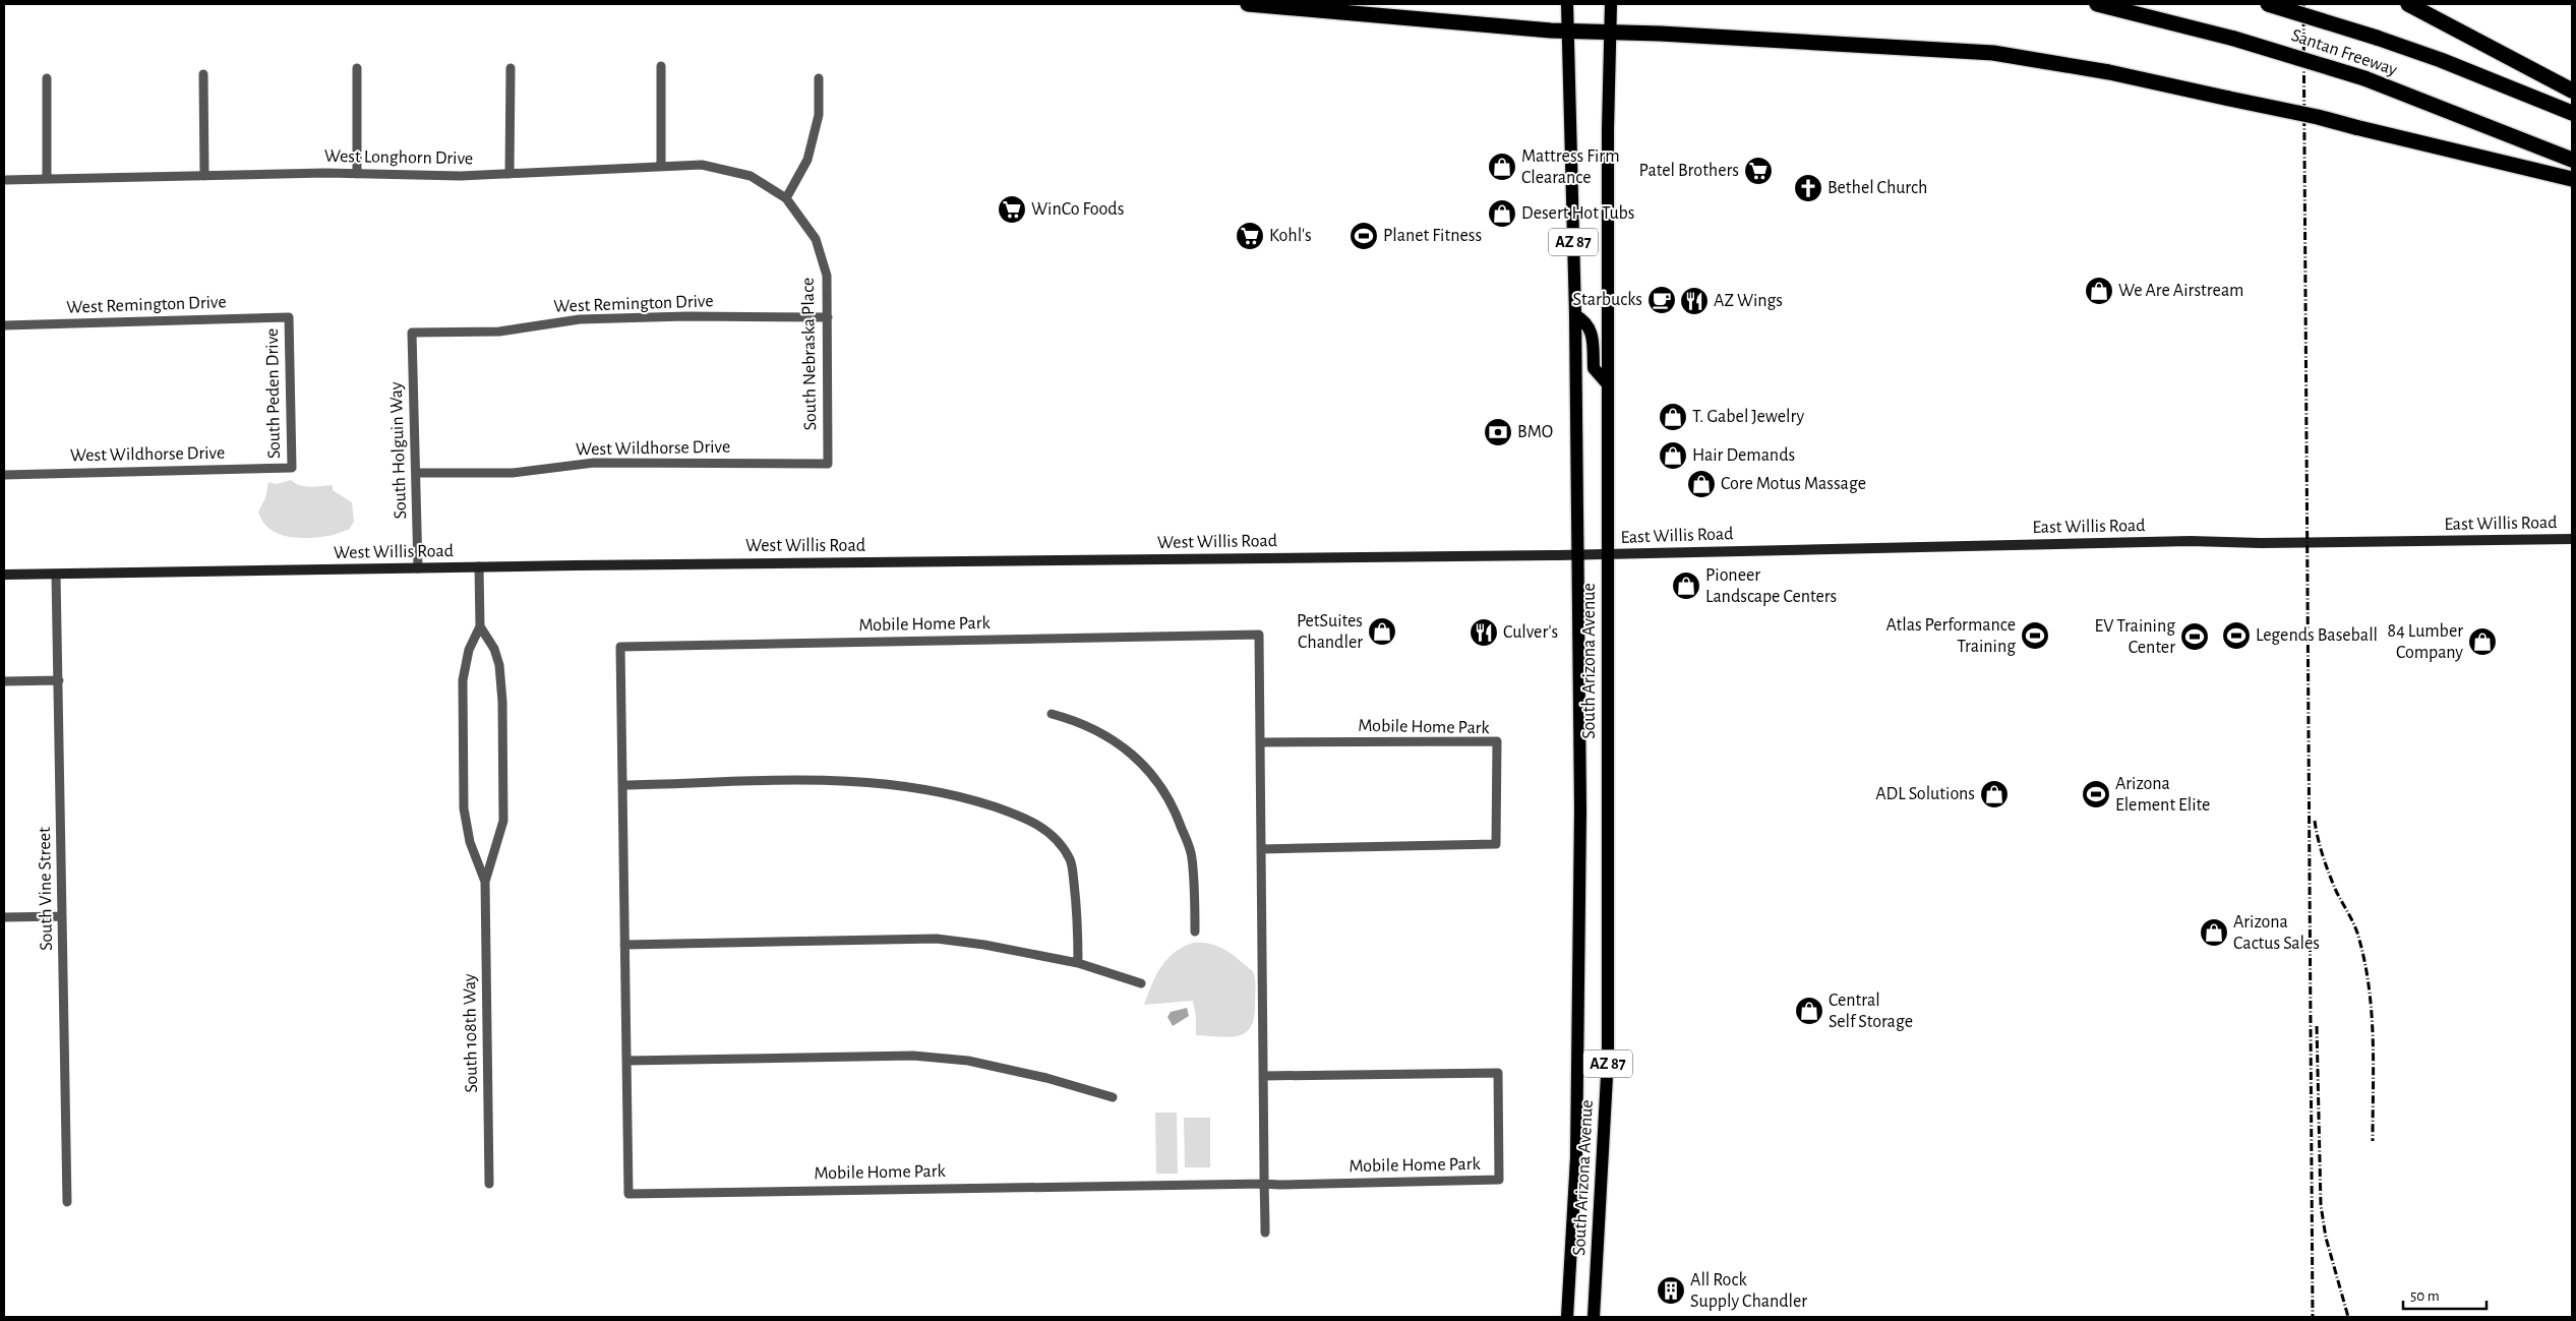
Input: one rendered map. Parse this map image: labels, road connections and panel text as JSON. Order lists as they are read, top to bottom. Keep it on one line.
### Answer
{"streets":{"highway":["Santan Freeway"],"main road":["AZ 87","South Arizona Avenue"],"street":["West Longhorn Drive","West Remington Drive","South Nebraska Place","South Peden Drive","West Wildhorse Drive","South Holguin Way","East Willis Road","West Willis Road","Mobile Home Park","South Vine Street","South 108th Way"]},"crossings":[["West Longhorn Drive","South Nebraska Place"],["West Remington Drive","South Nebraska Place"],["West Remington Drive","South Peden Drive"],["West Remington Drive","South Holguin Way"],["South Nebraska Place","West Wildhorse Drive"],["South Peden Drive","West Wildhorse Drive"],["West Wildhorse Drive","South Holguin Way"],["South Holguin Way","West Willis Road"],["East Willis Road","West Willis Road"],["East Willis Road","South Arizona Avenue"],["West Willis Road","South Arizona Avenue"],["West Willis Road","South Vine Street"],["West Willis Road","South 108th Way"]],"places":{"shop":["Mattress Firm Clearance","Desert Hot Tubs","We Are Airstream","T. Gabel Jewelry","Hair Demands","Core Motus Massage","Pioneer Landscape Centers","PetSuites Chandler","84 Lumber Company","ADL Solutions","Arizona Cactus Sales","Central Self Storage"],"supermarket":["Patel Brothers","WinCo Foods","Kohl's"],"church":["Bethel Church"],"sports":["Planet Fitness","Atlas Performance Training","Legends Baseball","EV Training Center","Arizona Element Elite"],"cafe":["Starbucks"],"restaurant":["AZ Wings","Culver's"],"bank":["BMO"],"building":["All Rock Supply Chandler"]},"scale_bar":"50 m"}
